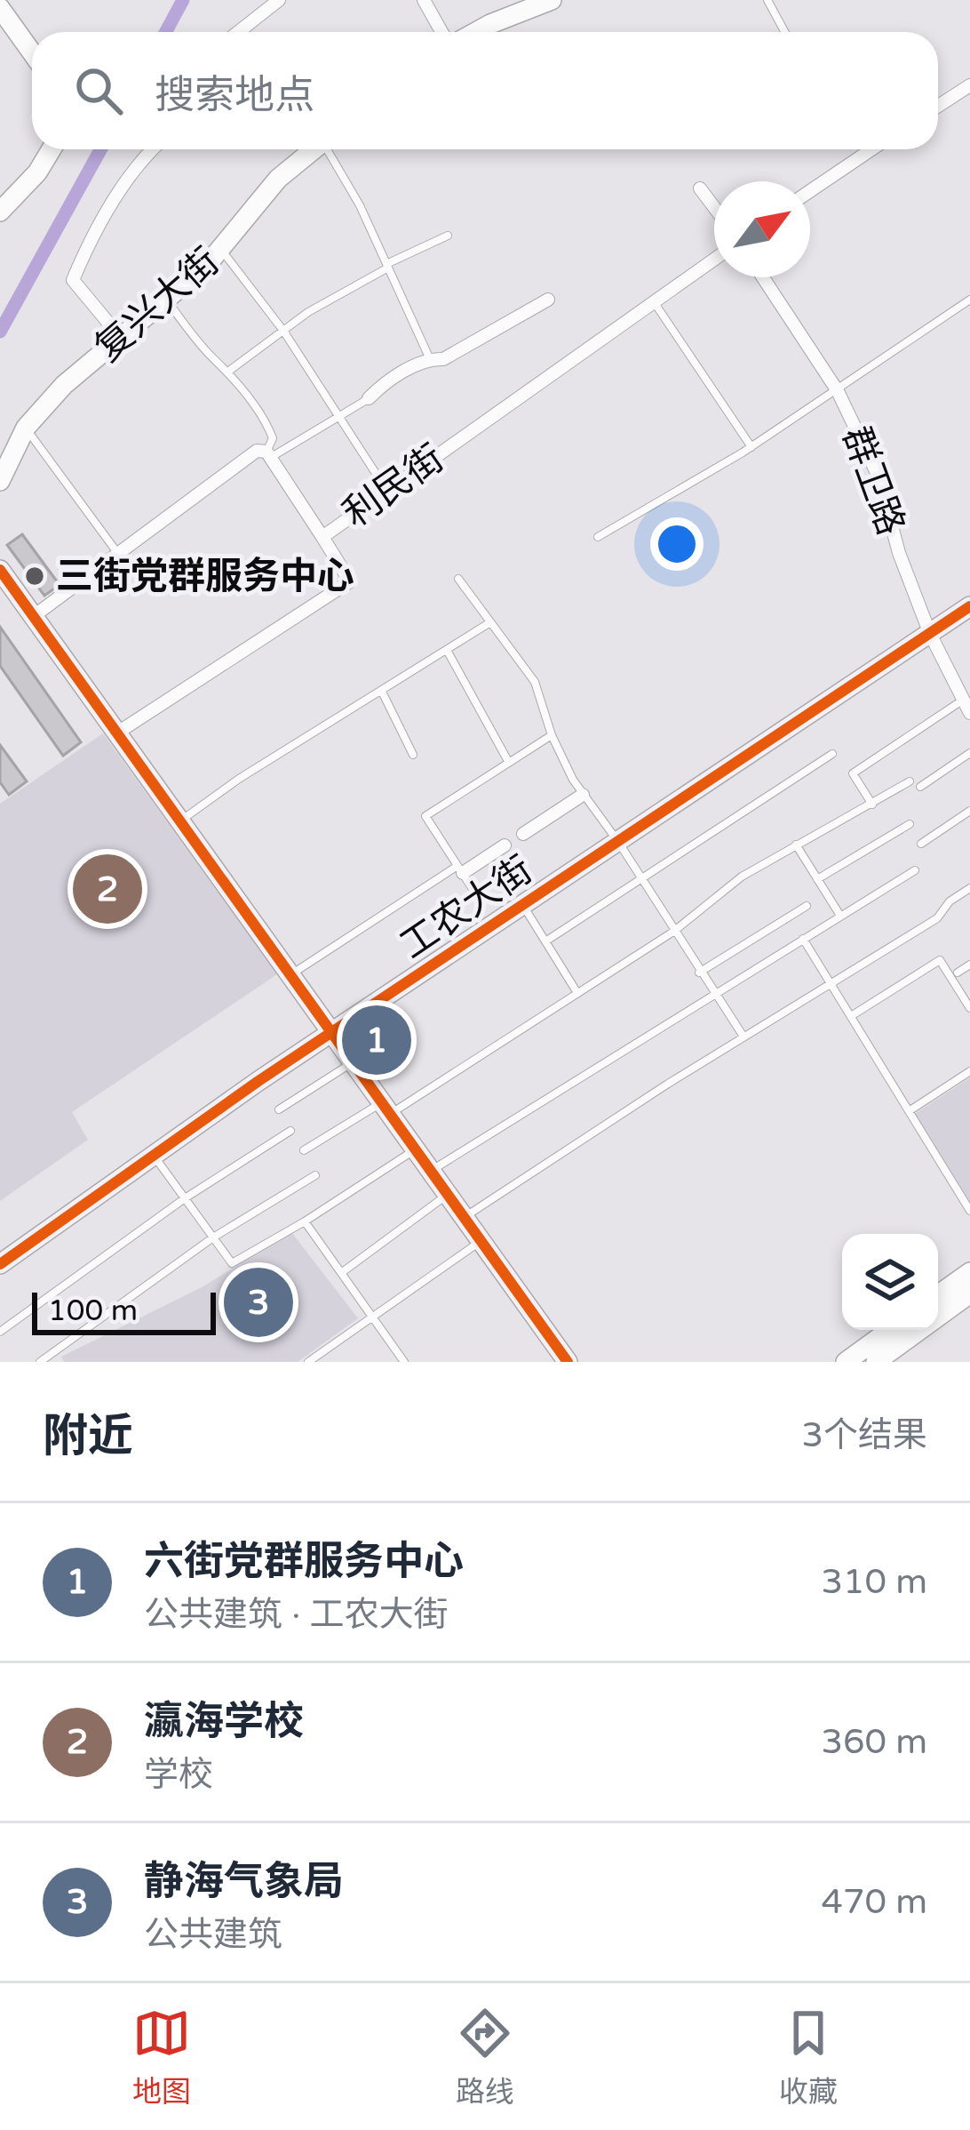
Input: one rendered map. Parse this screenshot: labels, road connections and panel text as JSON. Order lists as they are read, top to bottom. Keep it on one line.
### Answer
{"streets":{"street":["复兴大街","群卫路","利民街","工农大街"]},"crossings":[["群卫路","工农大街"]],"places":["三街党群服务中心"],"scale_bar":"100 m","north":"top right","page":{"search":"搜索地点","pins":["2","1","3"],"scale":"100 m","heading":["附近","3个结果"],"list":[{"mark":"1","name":"六街党群服务中心","note":"公共建筑 · 工农大街","value":"310 m"},{"mark":"2","name":"瀛海学校","note":"学校","value":"360 m"},{"mark":"3","name":"静海气象局","note":"公共建筑","value":"470 m"}],"nav":["地图","路线","收藏"]}}
